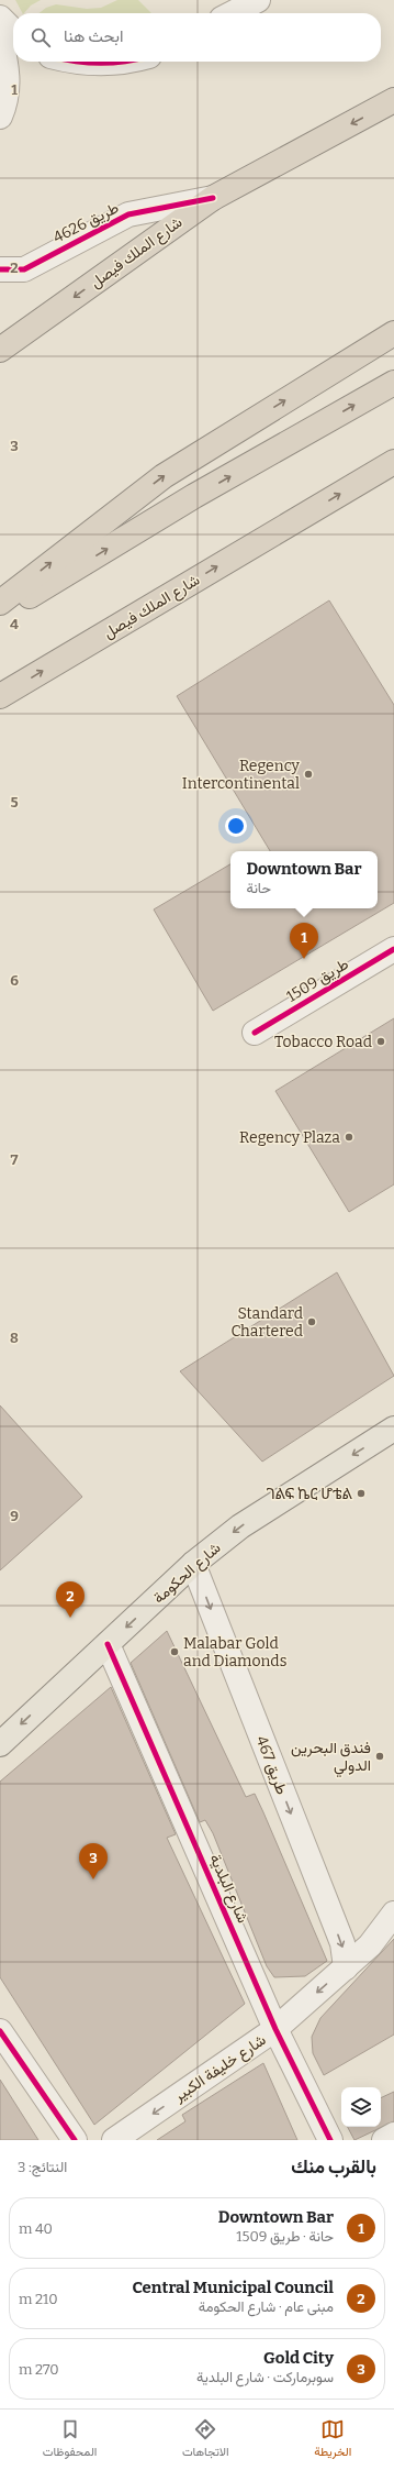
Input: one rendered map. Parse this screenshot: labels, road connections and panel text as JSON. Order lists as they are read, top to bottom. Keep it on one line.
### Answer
{"streets":{"highway":["شارع الملك فيصل"],"main road":["شارع الحكومة"],"street":["طريق 4626","طريق 1509","طريق 467","شارع البلدية","شارع خليفة الكبير"]},"crossings":[["طريق 4626","شارع الملك فيصل"],["شارع الحكومة","طريق 467"],["شارع الحكومة","شارع البلدية"],["طريق 467","شارع خليفة الكبير"],["شارع البلدية","شارع خليفة الكبير"]],"one_way":["شارع الحكومة","طريق 467","شارع خليفة الكبير"],"places":["Regency Intercontinental","Tobacco Road","Regency Plaza","Standard Chartered","ገልፍ ኬር ሆቴል","Malabar Gold and Diamonds","فندق البحرين الدولي"],"page":{"search":"ابحث هنا","popup":["Downtown Bar","حانة"],"pins":["1","2","3"],"heading":["بالقرب منك","النتائج: 3"],"list":[{"mark":"1","name":"Downtown Bar","note":"حانة · طريق 1509","value":"40 m"},{"mark":"2","name":"Central Municipal Council","note":"مبنى عام · شارع الحكومة","value":"210 m"},{"mark":"3","name":"Gold City","note":"سوبرماركت · شارع البلدية","value":"270 m"}],"nav":["الخريطة","الاتجاهات","المحفوظات"]},"grid":{"rows":["1","2","3","4","5","6","7","8","9"]}}
